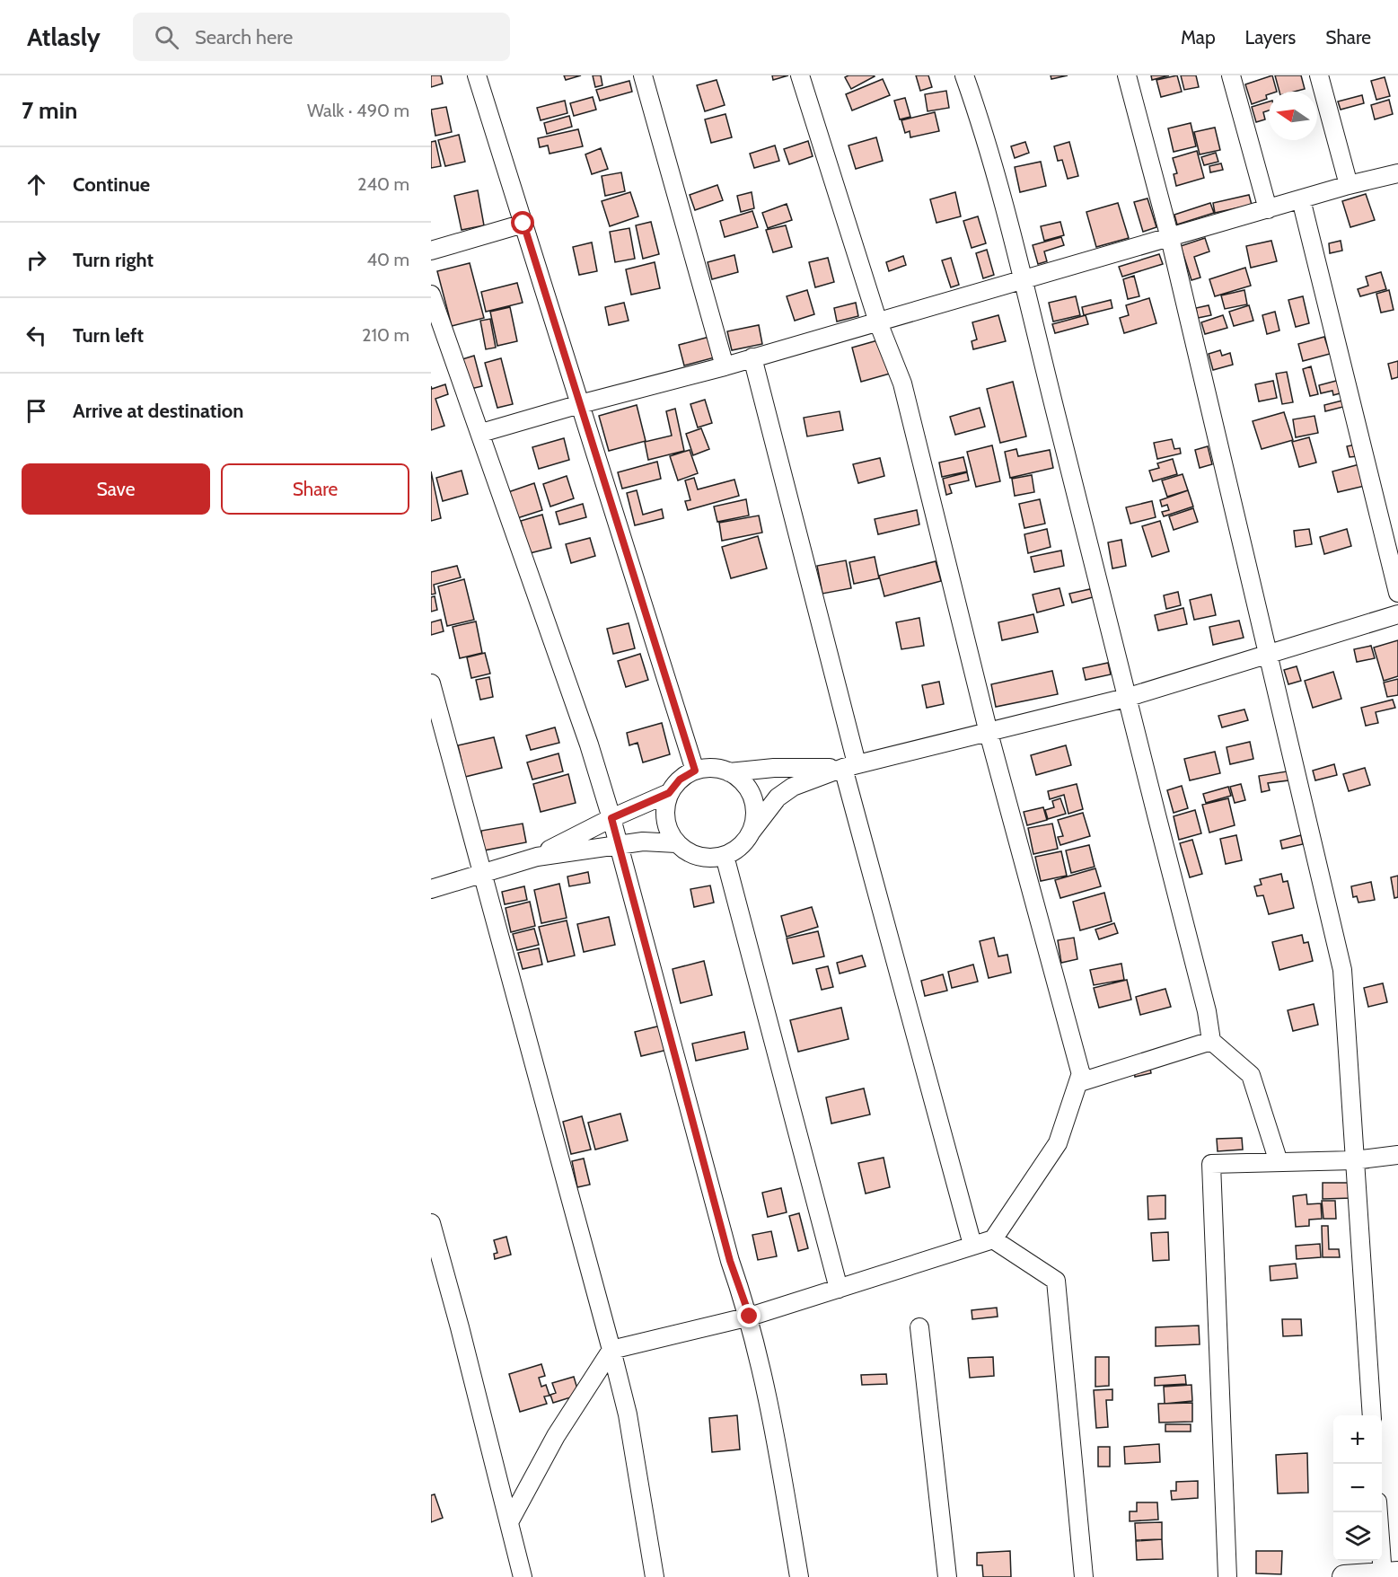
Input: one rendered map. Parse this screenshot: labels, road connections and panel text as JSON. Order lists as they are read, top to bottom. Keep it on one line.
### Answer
{"north":"left","page":{"header":"Atlasly","search":"Search here","nav":["Map","Layers","Share"],"heading":["7 min","Walk · 490 m"],"list":[["Continue","240 m"],["Turn right","40 m"],["Turn left","210 m"],"Arrive at destination"],"buttons":["Save","Share"],"map_buttons":["+","−"]}}
